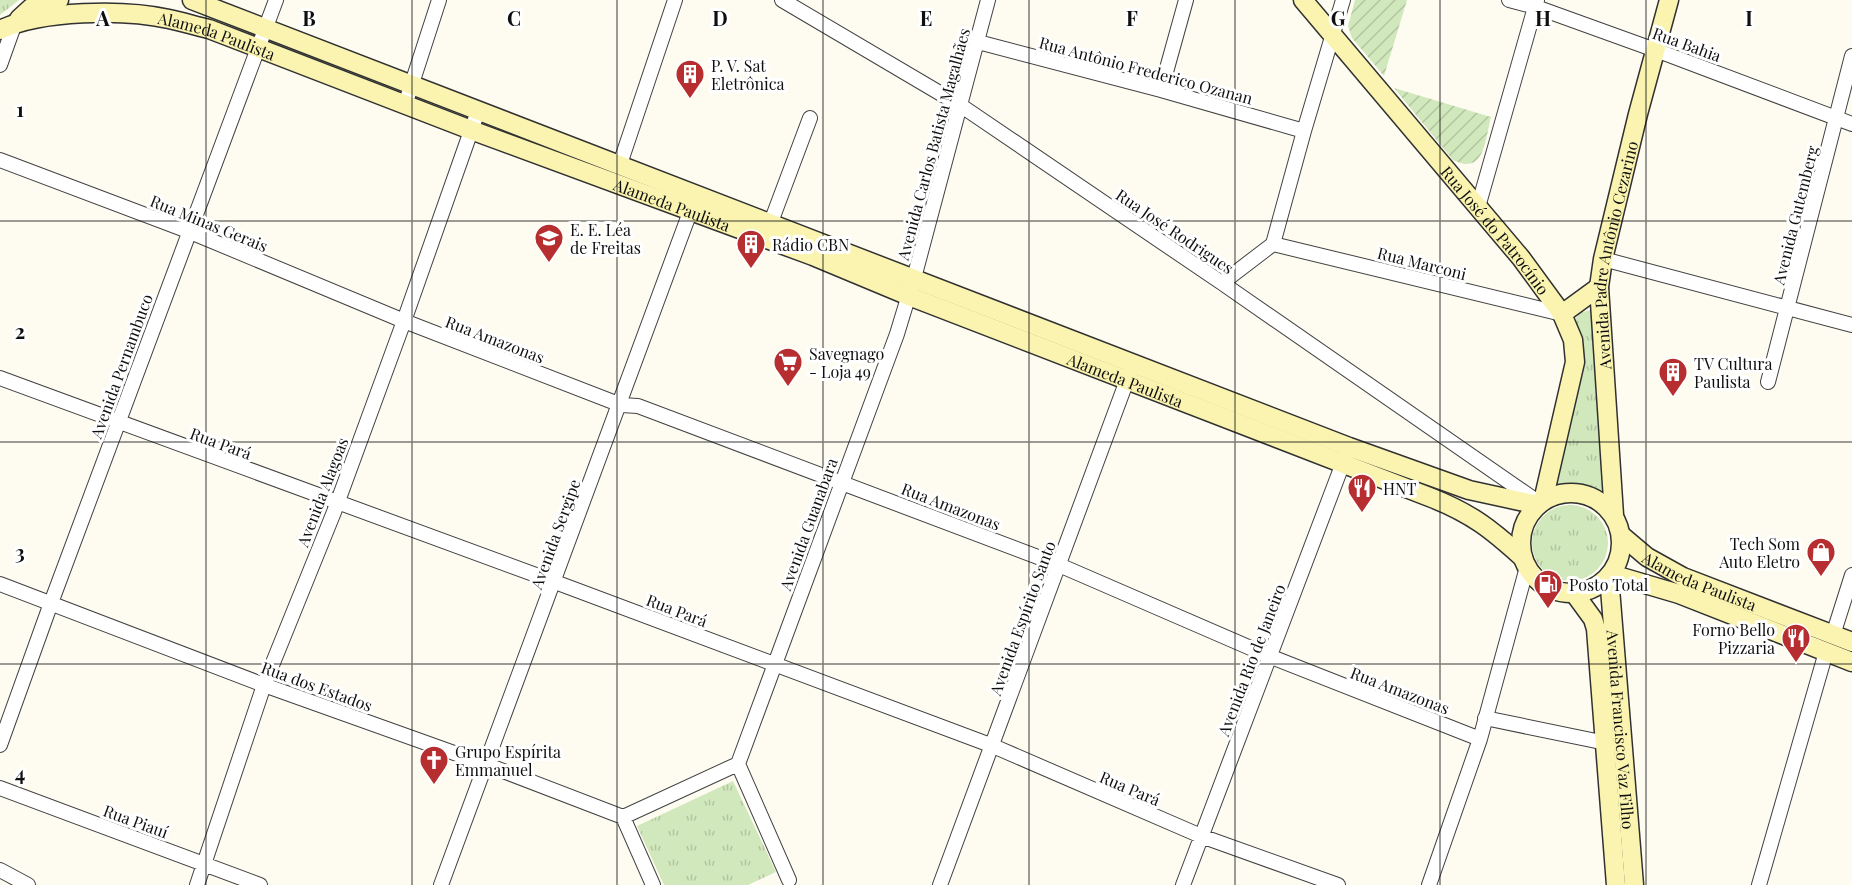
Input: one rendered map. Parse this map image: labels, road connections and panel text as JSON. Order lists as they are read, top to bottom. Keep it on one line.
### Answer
{"streets":{"main road":["Alameda Paulista","Rua José do Patrocínio","Avenida Padre Antônio Cezarino","Avenida Francisco Vaz Filho"],"street":["Rua Bahia","Rua Antônio Frederico Ozanan","Avenida Carlos Batista Magalhães","Avenida Gutemberg","Rua Minas Gerais","Rua José Rodrigues","Rua Marconi","Rua Amazonas","Avenida Pernambuco","Rua Pará","Avenida Alagoas","Avenida Guanabara","Avenida Sergipe","Avenida Espírito Santo","Avenida Rio de Janeiro","Rua dos Estados","Rua Piauí"]},"crossings":[["Alameda Paulista","Avenida Carlos Batista Magalhães"],["Alameda Paulista","Rua José do Patrocínio"],["Alameda Paulista","Rua José Rodrigues"],["Alameda Paulista","Avenida Padre Antônio Cezarino"],["Alameda Paulista","Avenida Pernambuco"],["Alameda Paulista","Avenida Alagoas"],["Alameda Paulista","Avenida Guanabara"],["Alameda Paulista","Avenida Sergipe"],["Alameda Paulista","Avenida Espírito Santo"],["Alameda Paulista","Avenida Rio de Janeiro"],["Alameda Paulista","Avenida Francisco Vaz Filho"],["Rua Bahia","Avenida Gutemberg"],["Rua Bahia","Avenida Padre Antônio Cezarino"],["Rua Antônio Frederico Ozanan","Avenida Carlos Batista Magalhães"],["Avenida Carlos Batista Magalhães","Rua José Rodrigues"],["Avenida Carlos Batista Magalhães","Avenida Guanabara"],["Rua Minas Gerais","Rua Amazonas"],["Rua Minas Gerais","Avenida Pernambuco"],["Rua Minas Gerais","Avenida Alagoas"],["Rua José do Patrocínio","Rua José Rodrigues"],["Rua José do Patrocínio","Avenida Padre Antônio Cezarino"],["Rua José do Patrocínio","Rua Marconi"],["Rua José do Patrocínio","Avenida Francisco Vaz Filho"],["Rua José Rodrigues","Avenida Padre Antônio Cezarino"],["Rua José Rodrigues","Avenida Francisco Vaz Filho"],["Avenida Padre Antônio Cezarino","Avenida Francisco Vaz Filho"],["Rua Amazonas","Avenida Alagoas"],["Rua Amazonas","Avenida Guanabara"],["Rua Amazonas","Avenida Sergipe"],["Rua Amazonas","Avenida Espírito Santo"],["Rua Amazonas","Avenida Rio de Janeiro"],["Avenida Pernambuco","Rua Pará"],["Avenida Pernambuco","Rua dos Estados"],["Rua Pará","Avenida Alagoas"],["Rua Pará","Avenida Guanabara"],["Rua Pará","Avenida Sergipe"],["Rua Pará","Avenida Espírito Santo"],["Rua Pará","Avenida Rio de Janeiro"],["Avenida Alagoas","Rua dos Estados"],["Avenida Alagoas","Rua Piauí"],["Avenida Sergipe","Rua dos Estados"]],"places":{"building":["P. V. Sat Eletrônica","Rádio CBN","TV Cultura Paulista"],"school or university":["E. E. Léa de Freitas"],"supermarket":["Savegnago - Loja 49"],"restaurant":["HNT","Forno Bello Pizzaria"],"shop":["Tech Som Auto Eletro"],"fuel station":["Posto Total"],"church":["Grupo Espírita Emmanuel"]},"grid":{"columns":["A","B","C","D","E","F","G","H","I"],"rows":["1","2","3","4"]}}
